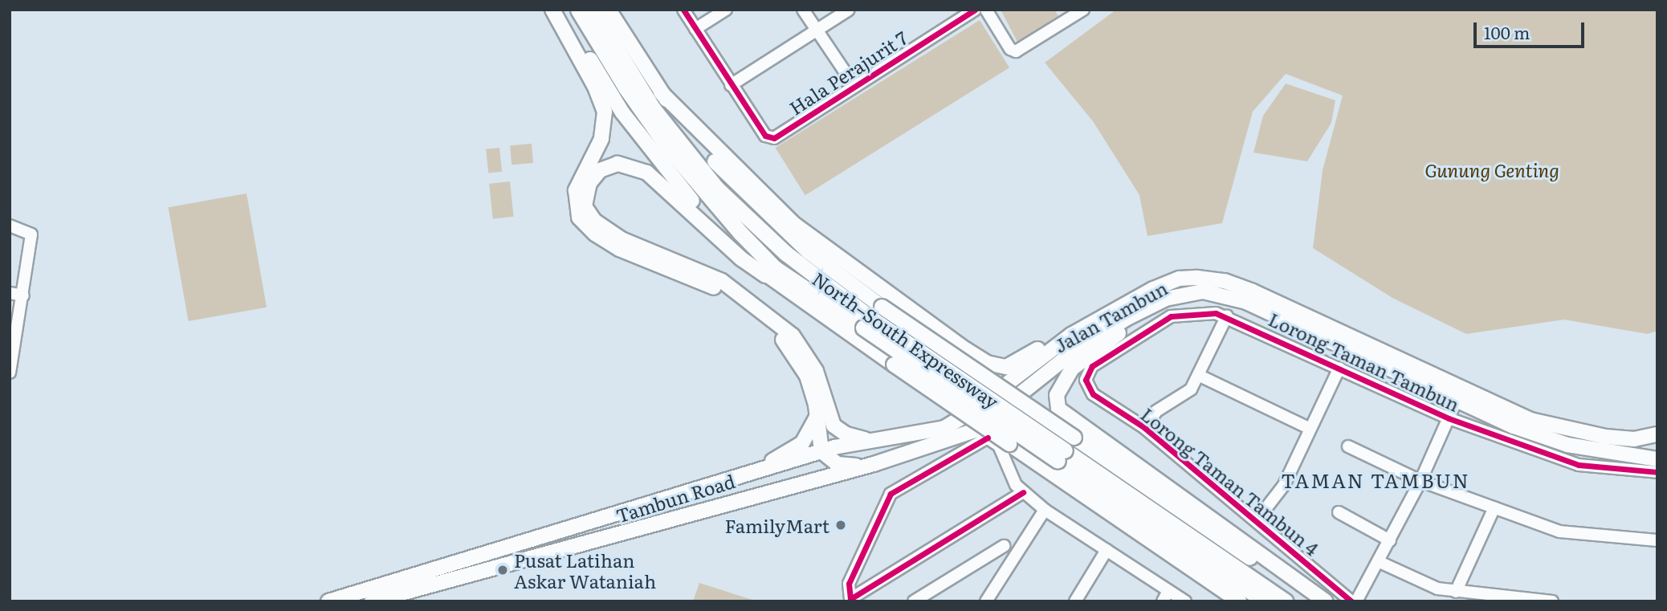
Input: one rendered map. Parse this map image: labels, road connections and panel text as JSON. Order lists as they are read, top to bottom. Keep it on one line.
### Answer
{"streets":{"highway":["North–South Expressway"],"main road":["Jalan Tambun","Tambun Road"],"street":["Hala Perajurit 7","Lorong Taman Tambun","Lorong Taman Tambun 4"]},"crossings":[["Jalan Tambun","Tambun Road"],["Lorong Taman Tambun","Lorong Taman Tambun 4"]],"districts":["TAMAN TAMBUN"],"parks":["Gunung Genting"],"places":["FamilyMart","Pusat Latihan Askar Wataniah"],"scale_bar":"100 m"}
